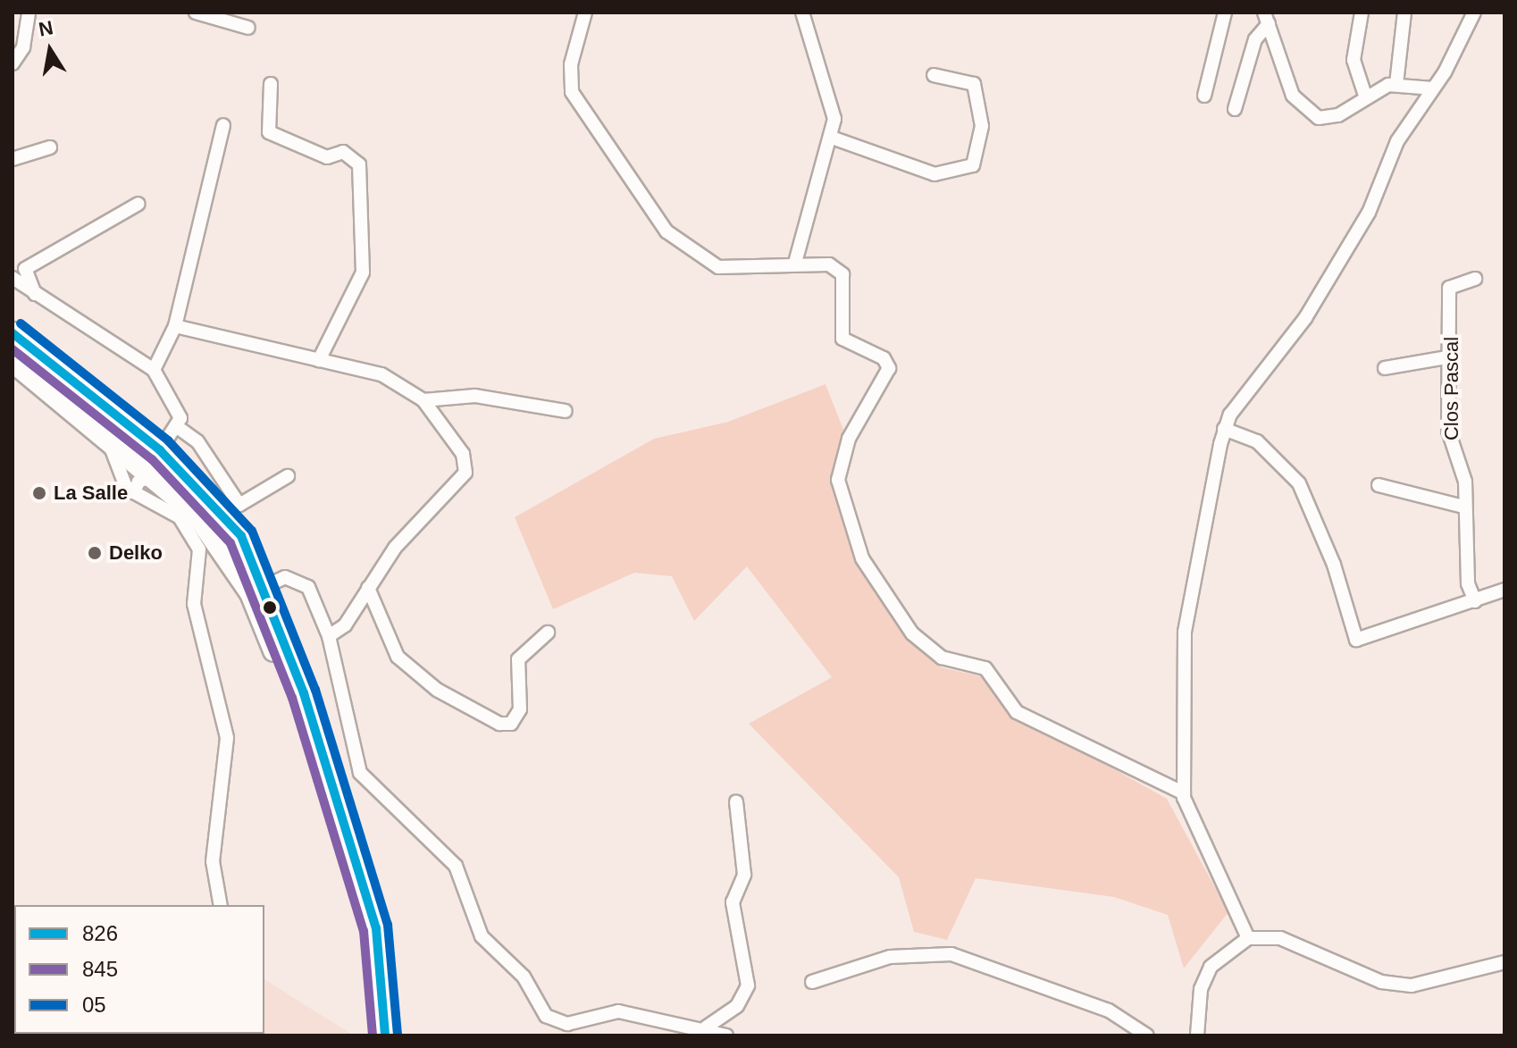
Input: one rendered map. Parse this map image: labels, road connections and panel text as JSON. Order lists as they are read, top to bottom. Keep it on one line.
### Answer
{"streets":{"street":["Clos Pascal"]},"places":["La Salle","Delko"],"lines":["transit line 05","transit line 826","transit line 845"],"legend":["826","845","05"],"north":"top"}
